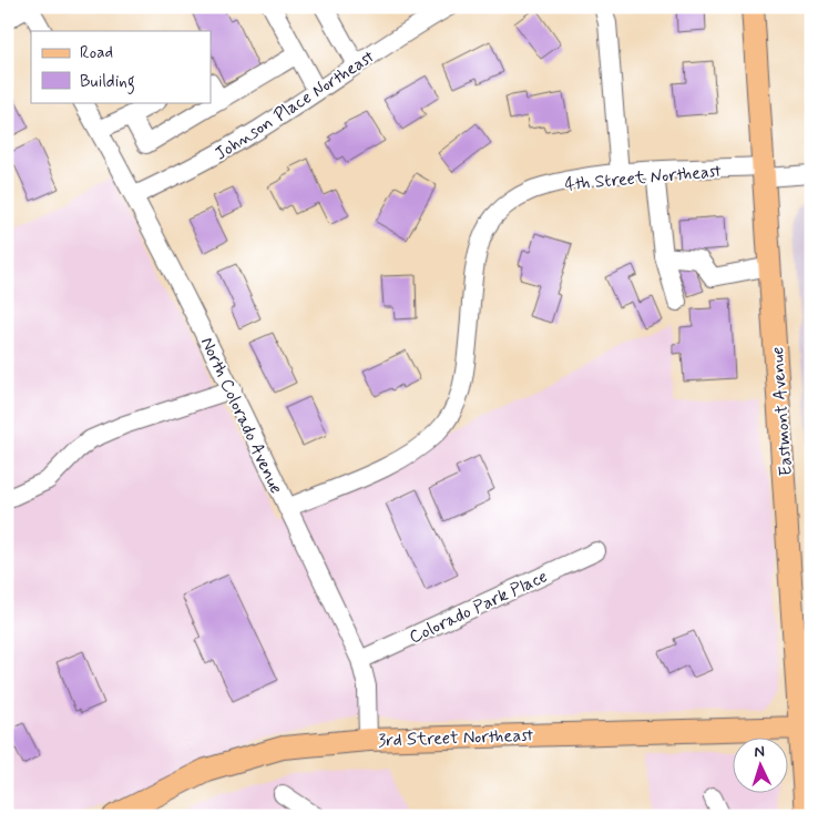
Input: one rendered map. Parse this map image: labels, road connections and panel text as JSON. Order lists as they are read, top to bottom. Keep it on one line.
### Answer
{"streets":{"main road":["Eastmont Avenue","3rd Street Northeast"],"street":["Johnson Place Northeast","4th Street Northeast","North Colorado Avenue","Colorado Park Place"]},"crossings":[["Johnson Place Northeast","North Colorado Avenue"],["4th Street Northeast","Eastmont Avenue"],["4th Street Northeast","North Colorado Avenue"],["Eastmont Avenue","3rd Street Northeast"],["North Colorado Avenue","Colorado Park Place"],["North Colorado Avenue","3rd Street Northeast"]],"legend":["Road","Building"],"north":"top"}
